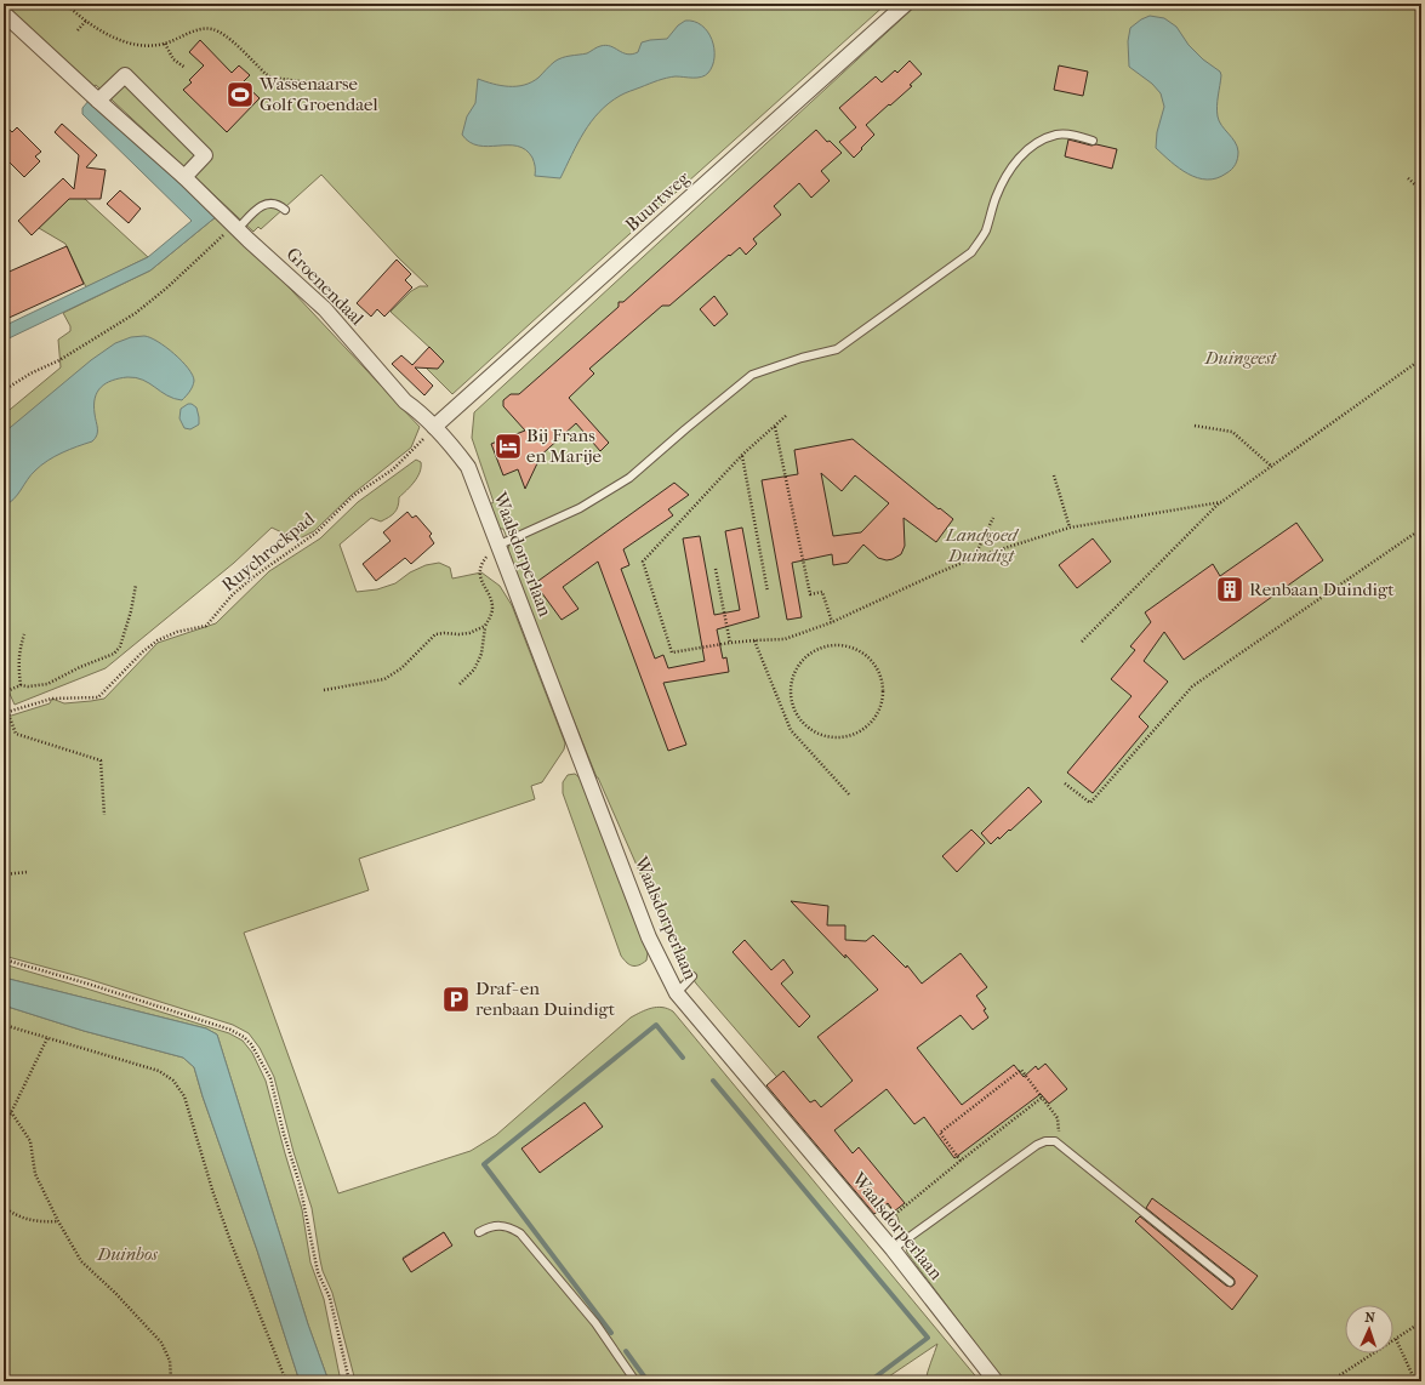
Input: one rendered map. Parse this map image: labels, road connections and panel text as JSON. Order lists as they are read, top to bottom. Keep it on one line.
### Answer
{"streets":{"street":["Buurtweg","Groenendaal","Waalsdorperlaan"],"path":["Ruychrockpad"]},"crossings":[["Buurtweg","Groenendaal"],["Buurtweg","Ruychrockpad"],["Buurtweg","Waalsdorperlaan"],["Groenendaal","Ruychrockpad"],["Groenendaal","Waalsdorperlaan"],["Ruychrockpad","Waalsdorperlaan"]],"parks":["Duingeest","Landgoed Duindigt","Duinbos"],"places":{"sports":["Wassenaarse Golf Groendael"],"hotel":["Bij Frans en Marije"],"building":["Renbaan Duindigt"],"parking":["Draf- en renbaan Duindigt"]},"north":"top"}
